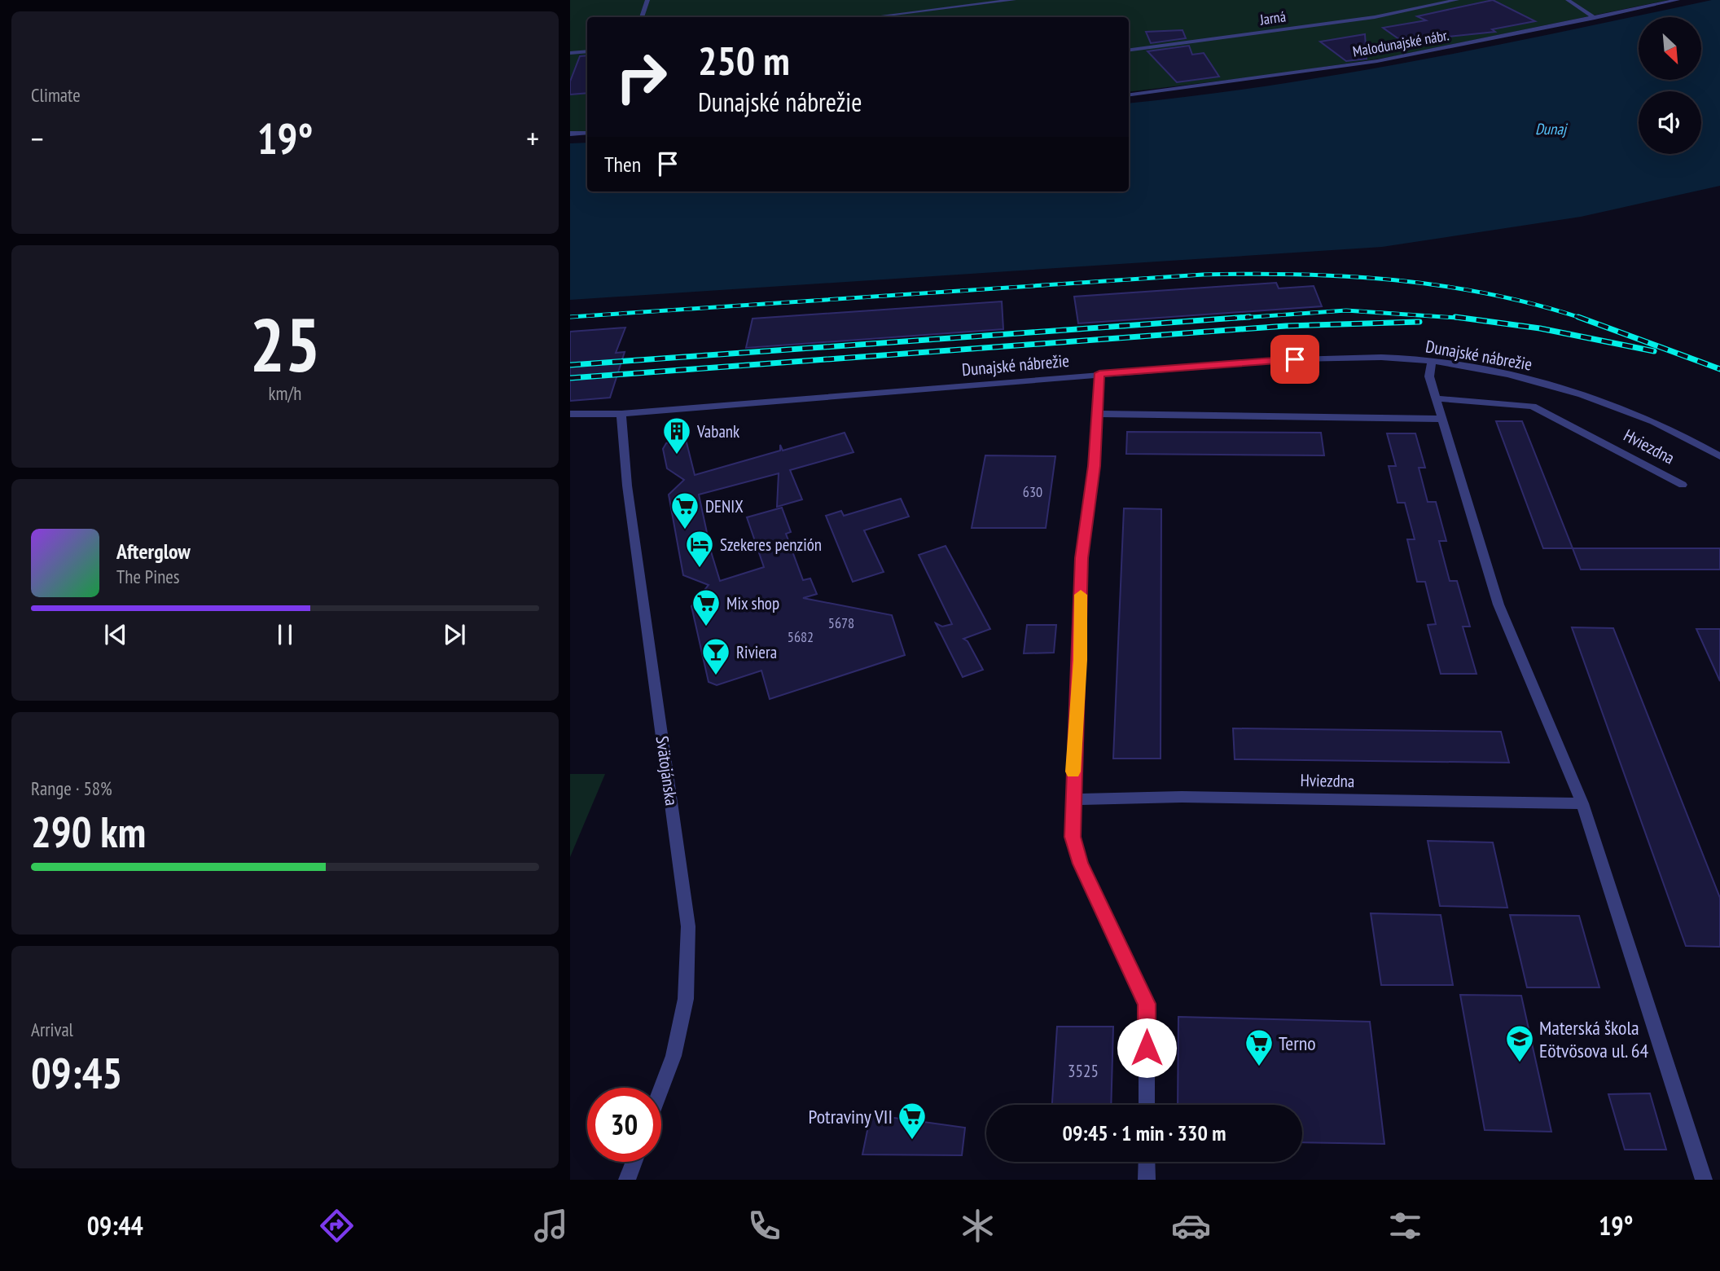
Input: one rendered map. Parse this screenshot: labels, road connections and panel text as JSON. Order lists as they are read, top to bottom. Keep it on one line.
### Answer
{"streets":{"street":["Jarná","Malodunajské nábr.","Dunajské nábrežie","Hviezdna","Svätojánska"]},"crossings":[["Dunajské nábrežie","Svätojánska"]],"water":["Dunaj"],"places":{"building":["Vabank"],"supermarket":["DENIX","Mix shop","Terno","Potraviny VII"],"hotel":["Szekeres penzión"],"bar":["Riviera"],"school or university":["Materská škola Eötvösova ul. 64"]},"house_numbers":["630","5678","5682","3525"],"north":"bottom right","page":{"tile":["Climate",["25","km/h"],["Range · 58%","290 km"],["Arrival","09:45"]],"turn":["250 m","Dunajské nábrežie"],"heat":["−","19°","+"],"then":"Then","song":["Afterglow","The Pines"],"limit":"30","trip":"09:45 · 1 min · 330 m","tabs":["09:44","19°"]}}
